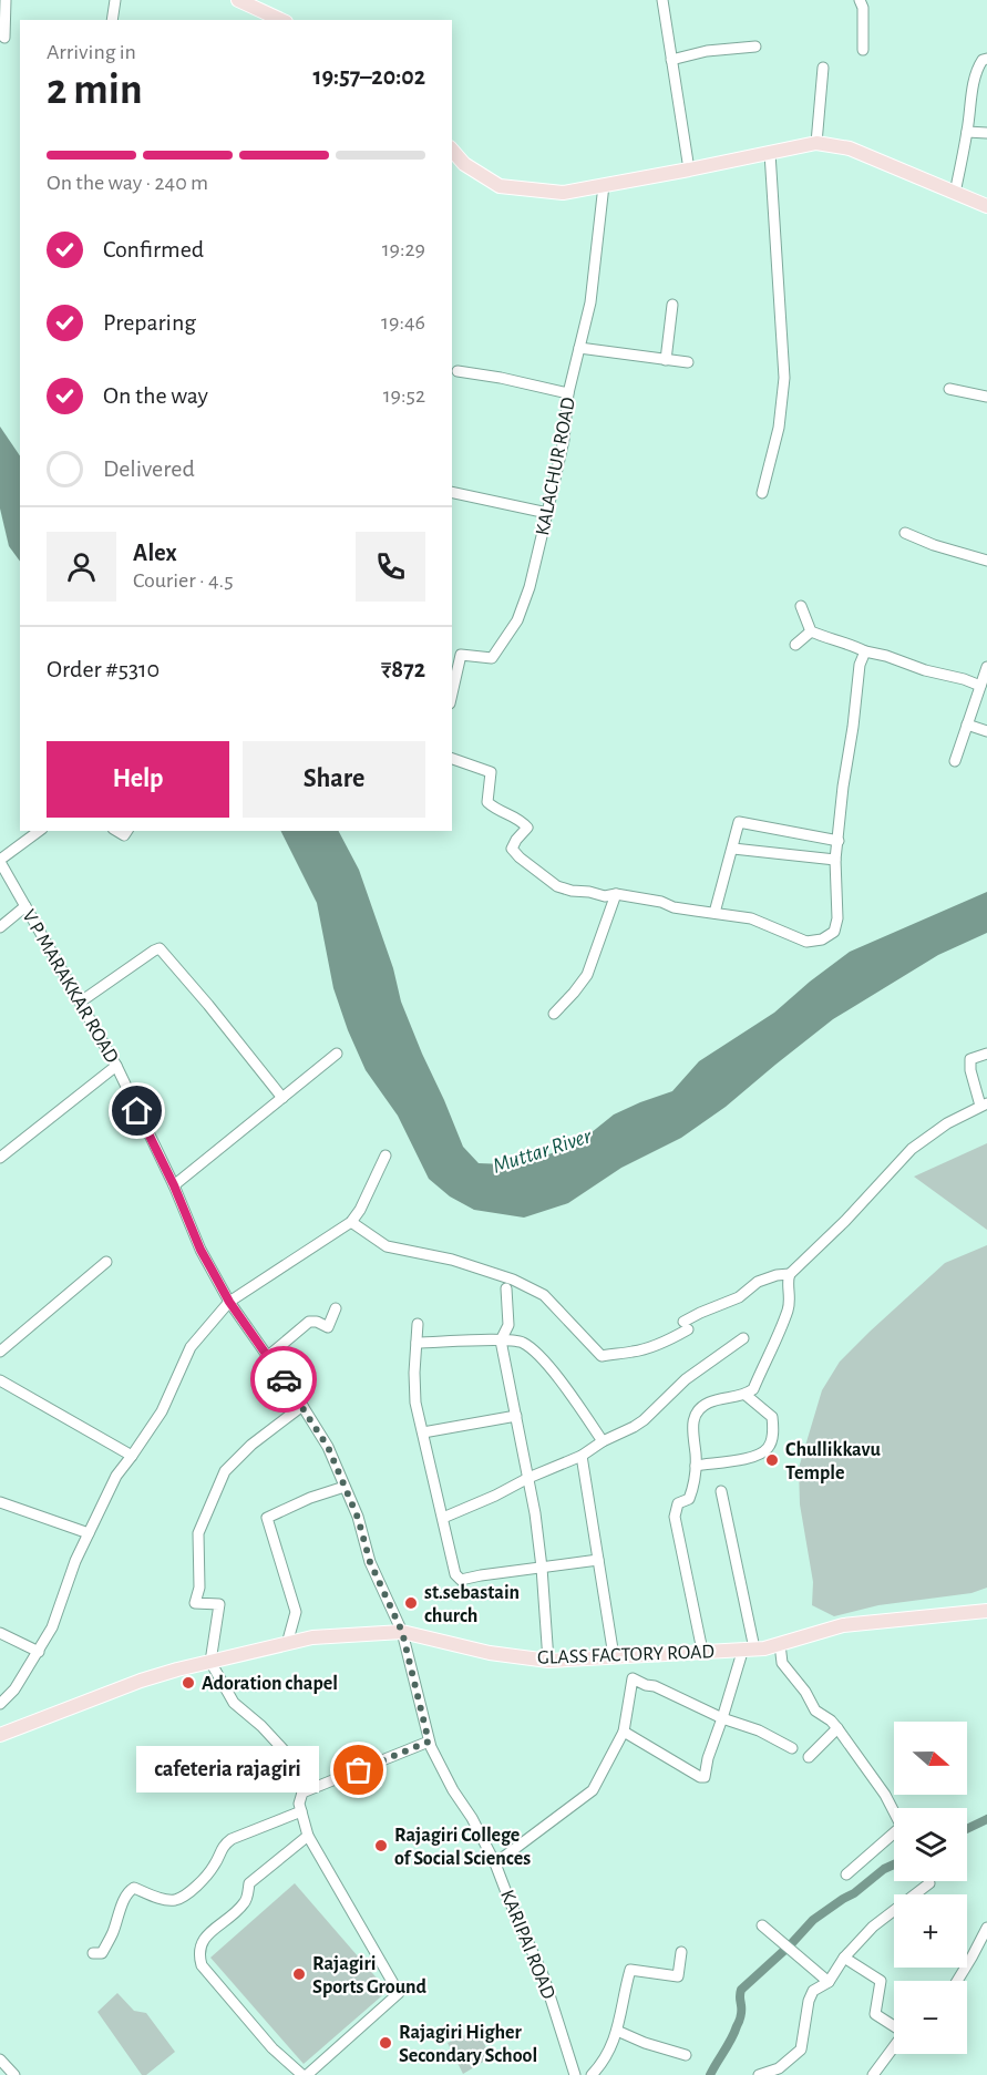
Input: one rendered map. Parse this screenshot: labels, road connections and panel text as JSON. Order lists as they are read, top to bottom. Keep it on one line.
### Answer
{"streets":{"main road":["GLASS FACTORY ROAD"],"street":["KALACHUR ROAD","V P MARAKKAR ROAD","KARIPAI ROAD"]},"crossings":[["V P MARAKKAR ROAD","KARIPAI ROAD"],["GLASS FACTORY ROAD","KARIPAI ROAD"]],"water":["Muttar River"],"places":["Chullikkavu Temple","st.sebastain church","Adoration chapel","cafeteria rajagiri","Rajagiri College of Social Sciences","Rajagiri Sports Ground","Rajagiri Higher Secondary School"],"north":"right","page":{"heading":["2 min","Arriving in","19:57–20:02"],"panel":["Alex","Courier · 4.5","Order #5310","₹872"],"bar":"On the way · 240 m","list":[["Confirmed","19:29"],["Preparing","19:46"],["On the way","19:52"],"Delivered"],"buttons":["Help","Share"],"map_buttons":["+","−"],"bubble":"cafeteria rajagiri"}}
